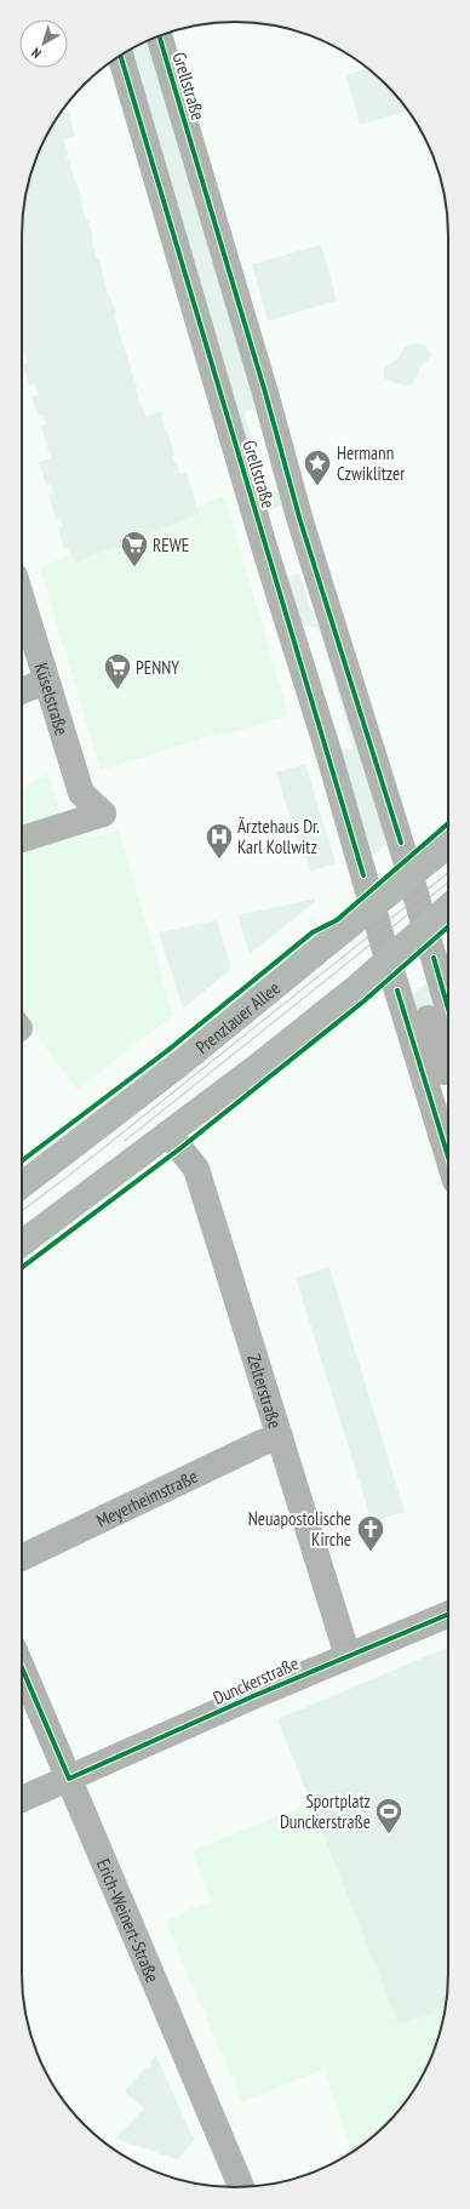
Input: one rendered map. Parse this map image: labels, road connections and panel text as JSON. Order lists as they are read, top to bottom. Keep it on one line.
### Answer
{"streets":{"main road":["Prenzlauer Allee"],"street":["Grellstraße","Küselstraße","Zelterstraße","Meyerheimstraße","Dunckerstraße","Erich-Weinert-Straße"]},"crossings":[["Grellstraße","Prenzlauer Allee"],["Zelterstraße","Meyerheimstraße"],["Zelterstraße","Dunckerstraße"],["Dunckerstraße","Erich-Weinert-Straße"]],"places":{"place":["Hermann Czwiklitzer"],"supermarket":["REWE","PENNY"],"hospital":["Ärztehaus Dr. Karl Kollwitz"],"church":["Neuapostolische Kirche"],"sports":["Sportplatz Dunckerstraße"]},"north":"bottom left"}
